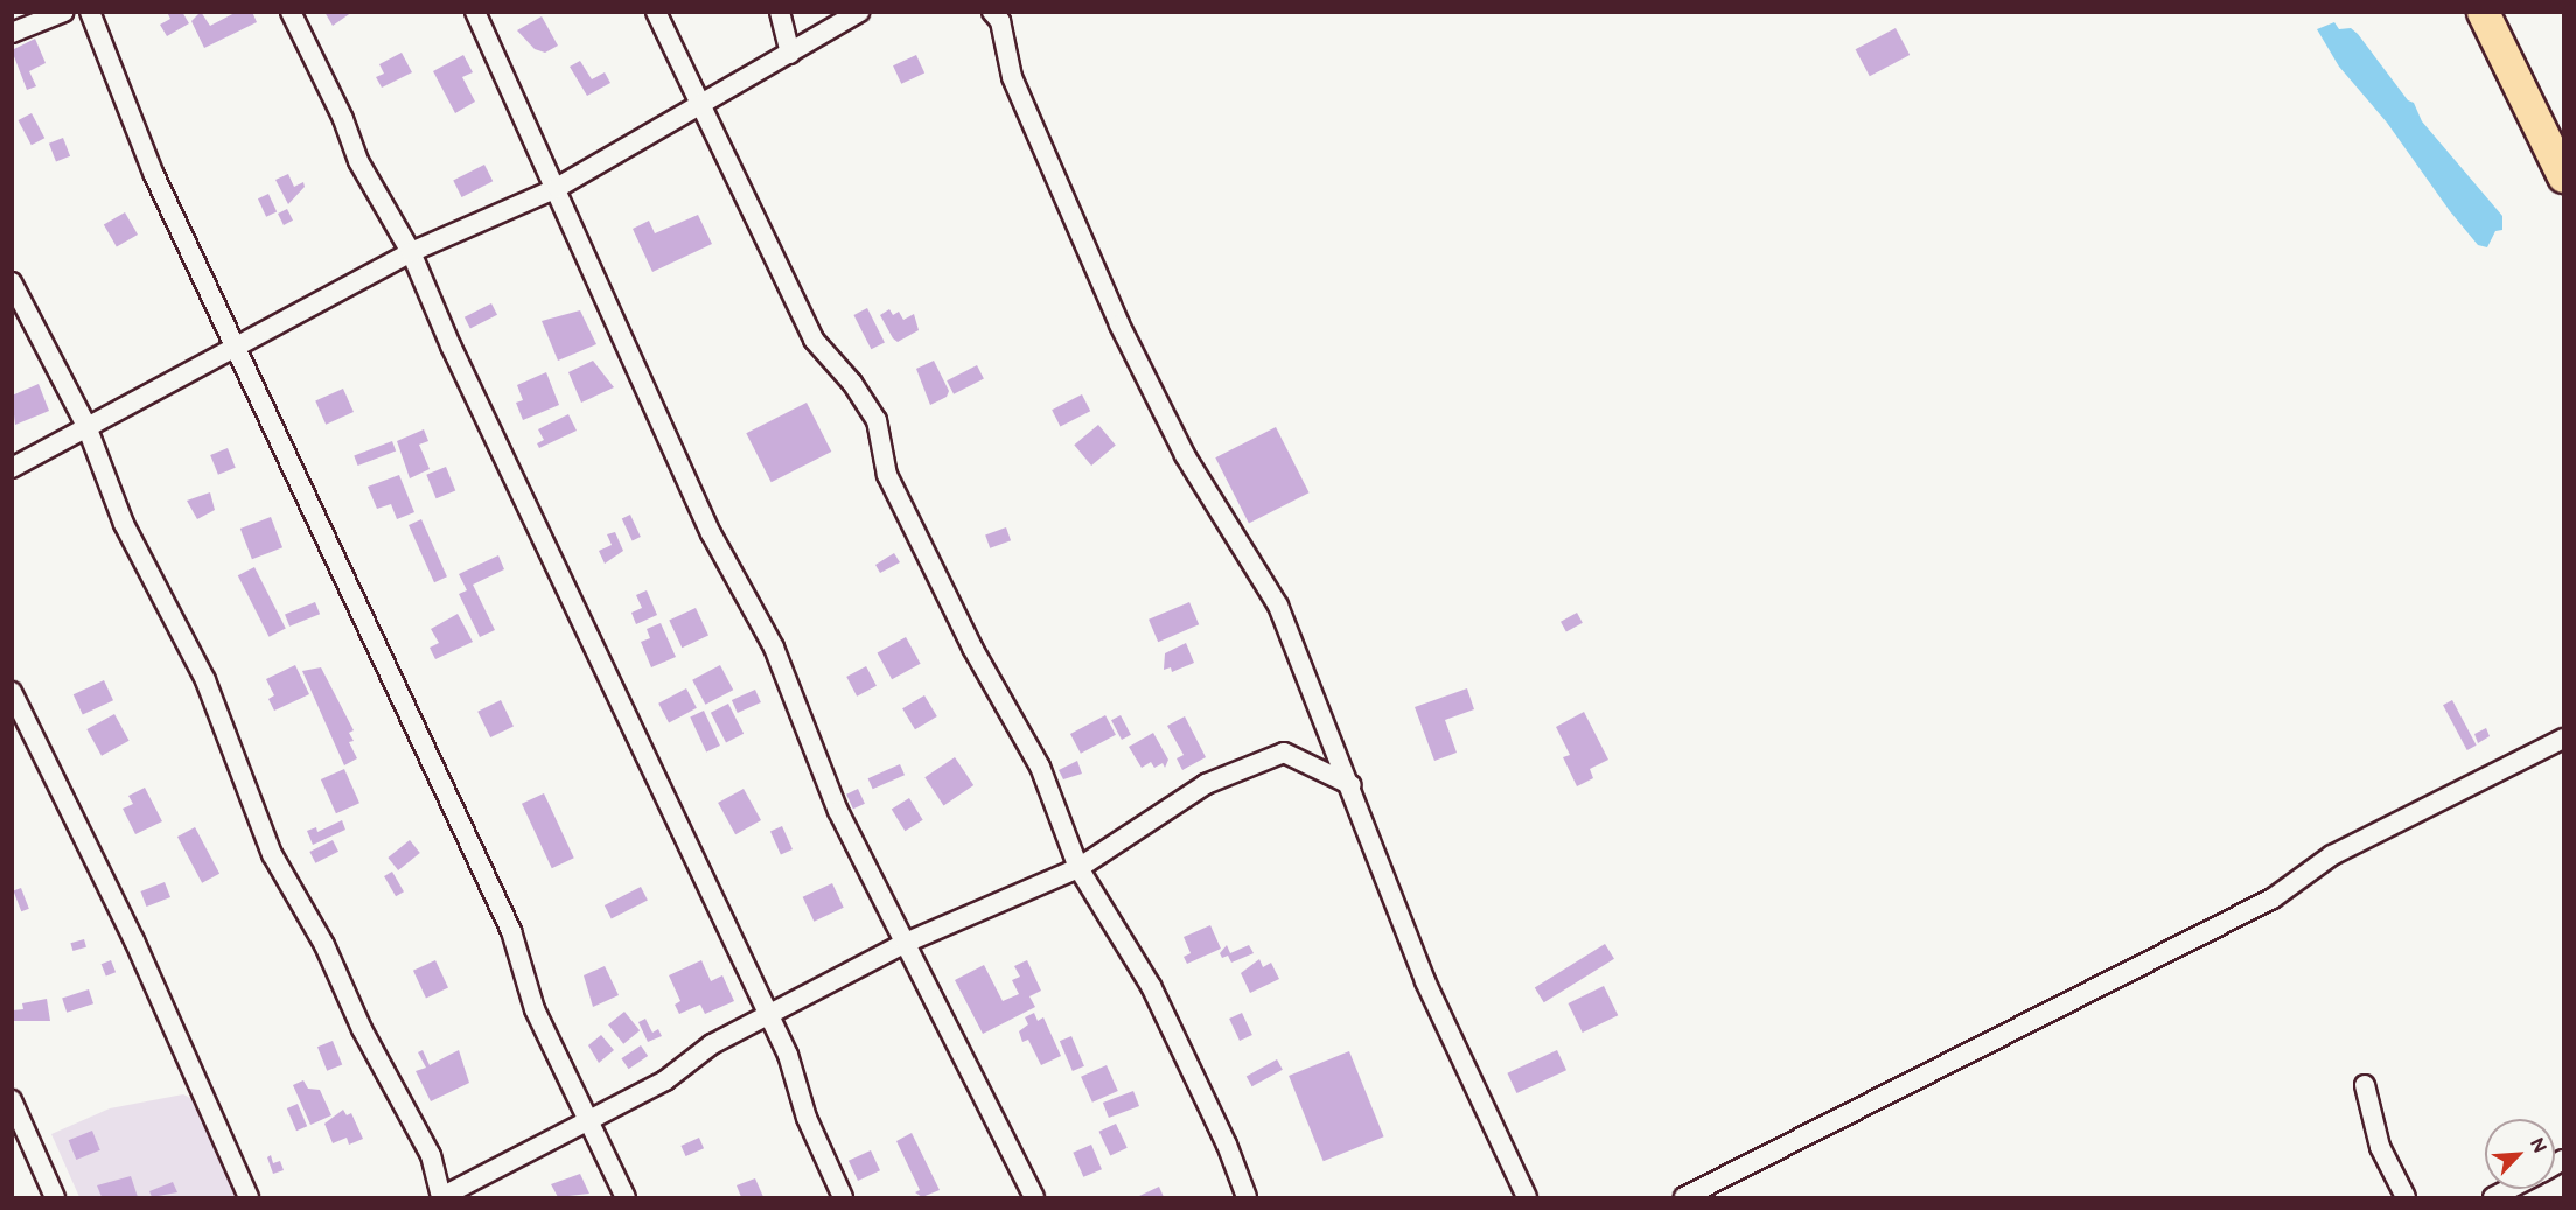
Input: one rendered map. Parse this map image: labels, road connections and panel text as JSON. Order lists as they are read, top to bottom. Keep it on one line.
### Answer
{"north":"top right"}
